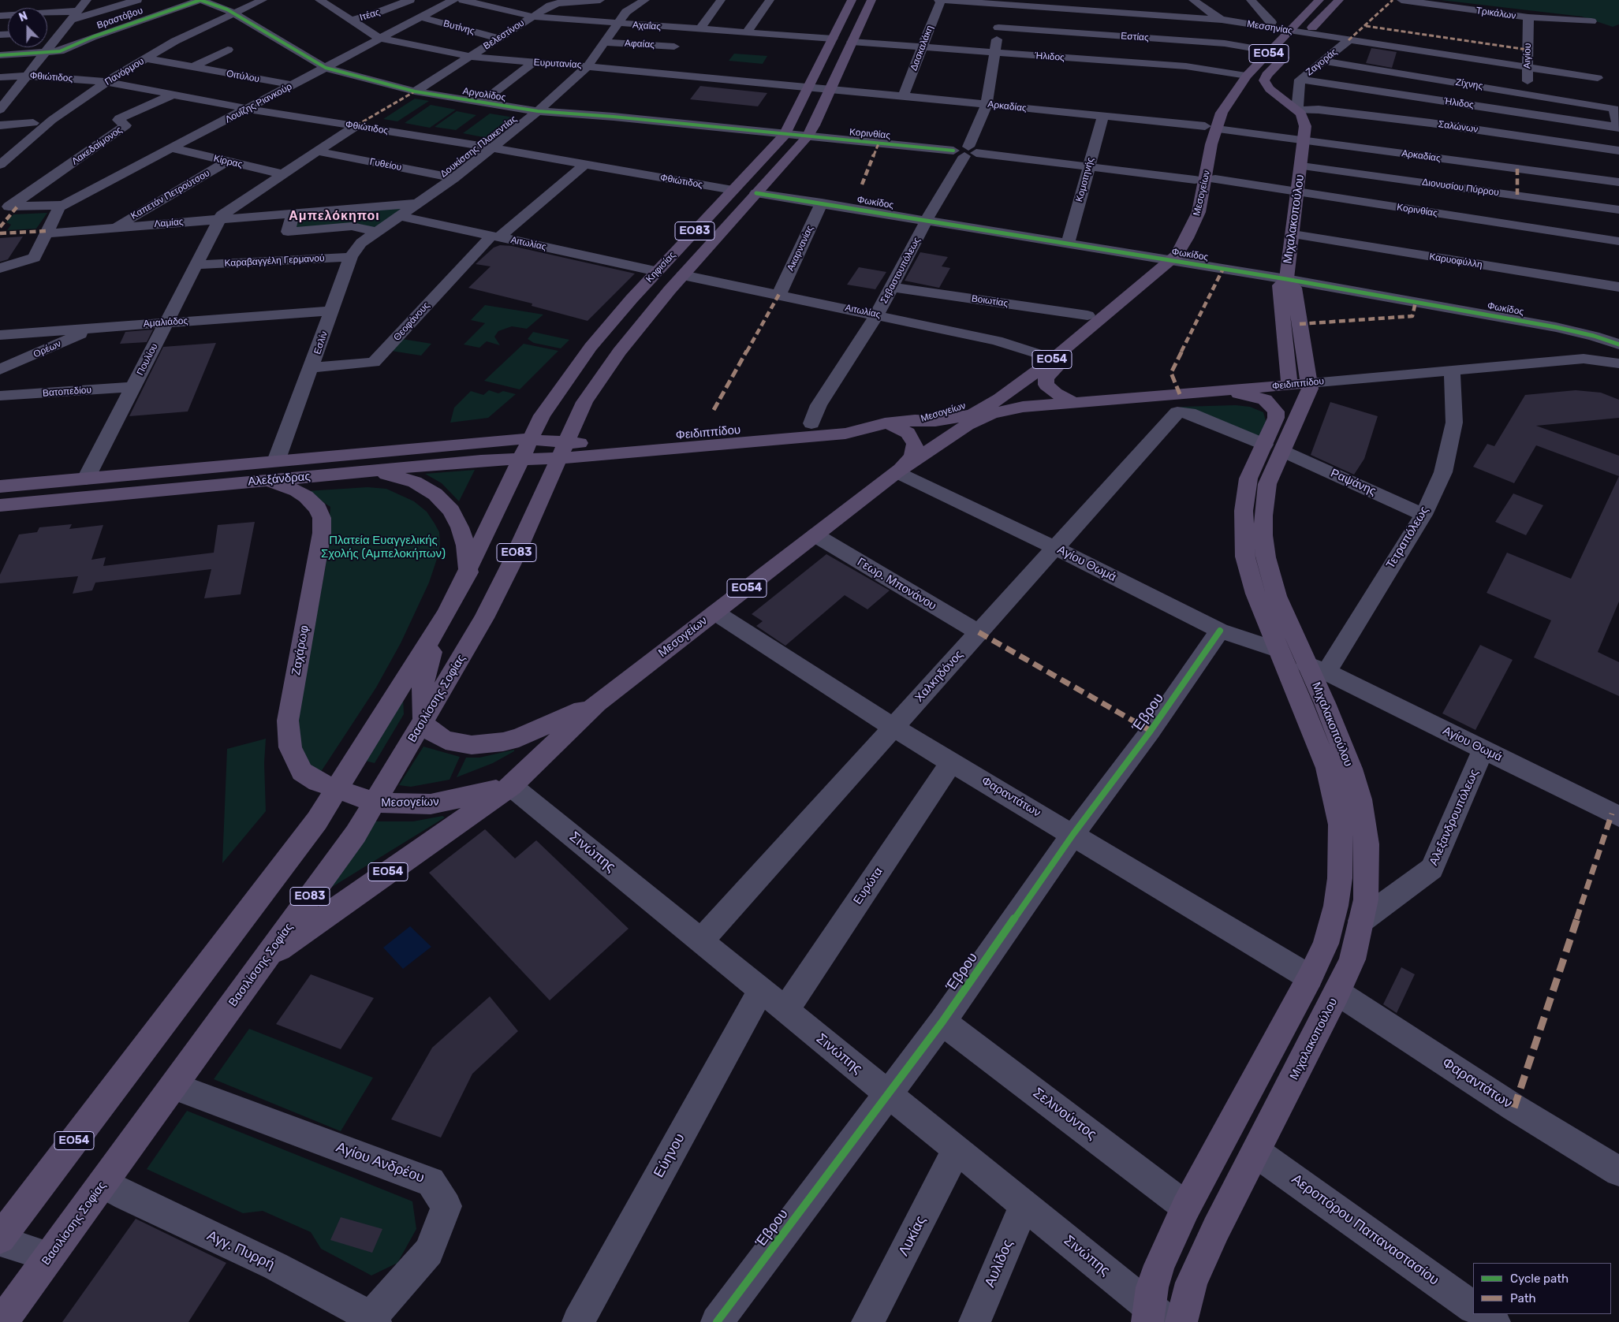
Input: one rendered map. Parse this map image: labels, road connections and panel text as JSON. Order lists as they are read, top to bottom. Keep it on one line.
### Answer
{"streets":{"main road":["ΕΟ54","Μεσογείων","Μιχαλακοπούλου","ΕΟ83","Κηφισίας","Φειδιππίδου","Αλεξάνδρας","Ζαχάρωφ","Βασιλίσσης Σοφίας"],"street":["Τρικάλων","Ιτέας","Βραστόβου","Αχαΐας","Βυτίνης","Μεσσηνίας","Βελεστίνου","Εστίας","Αφαίας","Δασκαλάκη","Αιγίου","Ήλιδος","Ζαγοράς","Ευρυτανίας","Πανόρμου","Οιτύλου","Φθιώτιδος","Ζίχνης","Αργολίδος","Λουΐζης Ριανκούρ","Αρκαδίας","Σαλώνων","Κορινθίας","Λακεδαίμονος","Δουκίσσης Πλακεντίας","Κίρρας","Γυθείου","Κομοτηνής","Διονυσίου Πύρρου","Καπετάν Πετρούτσου","Φωκίδος","Λαμίας","Αιτωλίας","Ακαρνανίας","Καραβαγγέλη Γερμανού","Καρυοφύλλη","Σεβαστουπόλεως","Βοιωτίας","Θεοφάνους","Αμαλιάδος","Εσλίν","Ορέων","Πουλίου","Βατοπεδίου","Ραψάνης","Τετραπόλεως","Αγίου Θωμά","Γεωρ. Μπονάνου","Χαλκηδόνος","Έβρου","Φαραντάτων","Αλεξανδρουπόλεως","Σινώπης","Ευρώτα","Σελινούντος","Εύηνου","Αγίου Ανδρέου","Αεροπόρου Παπαναστασίου","Λυκίας","Αγγ. Πυρρή","Αυλίδος"]},"crossings":[["Τρικάλων","Αιγίου"],["Ιτέας","Ευρυτανίας"],["Βραστόβου","Αργολίδος"],["Αχαΐας","Βελεστίνου"],["Αχαΐας","Δουκίσσης Πλακεντίας"],["Αχαΐας","Κηφισίας"],["Βυτίνης","Βελεστίνου"],["Βυτίνης","Λουΐζης Ριανκούρ"],["Μεσσηνίας","Δασκαλάκη"],["Μεσσηνίας","ΕΟ54"],["Μεσσηνίας","Αιγίου"],["Μεσσηνίας","Ζαγοράς"],["Μεσσηνίας","Σεβαστουπόλεως"],["Βελεστίνου","Ευρυτανίας"],["Βελεστίνου","Αργολίδος"],["Εστίας","ΕΟ54"],["Εστίας","Σεβαστουπόλεως"],["Αφαίας","Δουκίσσης Πλακεντίας"],["Δασκαλάκη","Ήλιδος"],["Δασκαλάκη","Αρκαδίας"],["ΕΟ54","Ήλιδος"],["ΕΟ54","Ζαγοράς"],["ΕΟ54","Σαλώνων"],["ΕΟ54","Μεσογείων"],["ΕΟ54","Φωκίδος"],["ΕΟ54","Μιχαλακοπούλου"],["ΕΟ54","Κηφισίας"],["ΕΟ54","Φειδιππίδου"],["ΕΟ54","Αλεξάνδρας"],["ΕΟ54","Ζαχάρωφ"],["ΕΟ54","Βασιλίσσης Σοφίας"],["ΕΟ54","Σινώπης"],["Αιγίου","Ήλιδος"],["Αιγίου","Ζίχνης"],["Αιγίου","Αρκαδίας"],["Αιγίου","Σαλώνων"],["Ήλιδος","Ζαγοράς"],["Ήλιδος","Ζίχνης"],["Ήλιδος","Κηφισίας"],["Ήλιδος","Σεβαστουπόλεως"],["Ζαγοράς","Ζίχνης"],["Ζαγοράς","Σαλώνων"],["Ζαγοράς","Μιχαλακοπούλου"],["Ευρυτανίας","Λουΐζης Ριανκούρ"],["Ευρυτανίας","Αρκαδίας"],["Ευρυτανίας","Δουκίσσης Πλακεντίας"],["Ευρυτανίας","Κηφισίας"],["Πανόρμου","Οιτύλου"],["Πανόρμου","Φθιώτιδος"],["Πανόρμου","Αργολίδος"],["Οιτύλου","Λουΐζης Ριανκούρ"],["Φθιώτιδος","Λουΐζης Ριανκούρ"],["Φθιώτιδος","Λακεδαίμονος"],["Φθιώτιδος","Δουκίσσης Πλακεντίας"],["Φθιώτιδος","Κηφισίας"],["Φθιώτιδος","Θεοφάνους"],["Αργολίδος","Λουΐζης Ριανκούρ"],["Αργολίδος","Κορινθίας"],["Αργολίδος","Δουκίσσης Πλακεντίας"],["Αργολίδος","Κηφισίας"],["Λουΐζης Ριανκούρ","Κίρρας"],["Αρκαδίας","Κομοτηνής"],["Αρκαδίας","Μεσογείων"],["Αρκαδίας","Μιχαλακοπούλου"],["Αρκαδίας","Κηφισίας"],["Αρκαδίας","Σεβαστουπόλεως"],["Σαλώνων","Μιχαλακοπούλου"],["Κορινθίας","Κομοτηνής"],["Κορινθίας","Μεσογείων"],["Κορινθίας","Μιχαλακοπούλου"],["Κορινθίας","Κηφισίας"],["Κορινθίας","Σεβαστουπόλεως"],["Δουκίσσης Πλακεντίας","Γυθείου"],["Δουκίσσης Πλακεντίας","Λαμίας"],["Δουκίσσης Πλακεντίας","Αιτωλίας"],["Δουκίσσης Πλακεντίας","Εσλίν"],["Κίρρας","Καπετάν Πετρούτσου"],["Κομοτηνής","Φωκίδος"],["Διονυσίου Πύρρου","Μιχαλακοπούλου"],["Μεσογείων","Φωκίδος"],["Μεσογείων","Αιτωλίας"],["Μεσογείων","Βοιωτίας"],["Μεσογείων","Φειδιππίδου"],["Μεσογείων","Αγίου Θωμά"],["Μεσογείων","Γεωρ. Μπονάνου"],["Μεσογείων","Ζαχάρωφ"],["Μεσογείων","Βασιλίσσης Σοφίας"],["Μεσογείων","Φαραντάτων"],["Μεσογείων","Σινώπης"],["Καπετάν Πετρούτσου","Λαμίας"],["Φωκίδος","Μιχαλακοπούλου"],["Φωκίδος","Ακαρνανίας"],["Φωκίδος","Κηφισίας"],["Φωκίδος","Σεβαστουπόλεως"],["Μιχαλακοπούλου","Καρυοφύλλη"],["Μιχαλακοπούλου","Φειδιππίδου"],["Μιχαλακοπούλου","Ραψάνης"],["Μιχαλακοπούλου","Τετραπόλεως"],["Μιχαλακοπούλου","Αγίου Θωμά"],["Μιχαλακοπούλου","Φαραντάτων"],["Μιχαλακοπούλου","Αλεξανδρουπόλεως"],["Μιχαλακοπούλου","Σινώπης"],["Μιχαλακοπούλου","Σελινούντος"],["Μιχαλακοπούλου","Αεροπόρου Παπαναστασίου"],["Λαμίας","Πουλίου"],["Αιτωλίας","Ακαρνανίας"],["Αιτωλίας","Κηφισίας"],["Αιτωλίας","Σεβαστουπόλεως"],["Αιτωλίας","Θεοφάνους"],["Καραβαγγέλη Γερμανού","Εσλίν"],["Καραβαγγέλη Γερμανού","Πουλίου"],["Κηφισίας","Φειδιππίδου"],["Κηφισίας","Αλεξάνδρας"],["Κηφισίας","Βασιλίσσης Σοφίας"],["Σεβαστουπόλεως","Βοιωτίας"],["Σεβαστουπόλεως","Φειδιππίδου"],["Θεοφάνους","Εσλίν"],["Αμαλιάδος","Εσλίν"],["Αμαλιάδος","Ορέων"],["Αμαλιάδος","Πουλίου"],["Εσλίν","Αλεξάνδρας"],["Εσλίν","Ζαχάρωφ"],["Πουλίου","Βατοπεδίου"],["Πουλίου","Αλεξάνδρας"],["Φειδιππίδου","Αλεξάνδρας"],["Φειδιππίδου","Τετραπόλεως"],["Φειδιππίδου","Βασιλίσσης Σοφίας"],["Αλεξάνδρας","Ζαχάρωφ"],["Αλεξάνδρας","Βασιλίσσης Σοφίας"],["Ραψάνης","Τετραπόλεως"],["Ραψάνης","Χαλκηδόνος"],["Τετραπόλεως","Αγίου Θωμά"],["Αγίου Θωμά","Χαλκηδόνος"],["Αγίου Θωμά","Έβρου"],["Αγίου Θωμά","Αλεξανδρουπόλεως"],["Γεωρ. Μπονάνου","Χαλκηδόνος"],["Ζαχάρωφ","Βασιλίσσης Σοφίας"],["Χαλκηδόνος","Φαραντάτων"],["Χαλκηδόνος","Σινώπης"],["Βασιλίσσης Σοφίας","Αγίου Ανδρέου"],["Βασιλίσσης Σοφίας","Αγγ. Πυρρή"],["Έβρου","Φαραντάτων"],["Έβρου","Σινώπης"],["Έβρου","Σελινούντος"],["Φαραντάτων","Ευρώτα"],["Σινώπης","Ευρώτα"],["Σινώπης","Εύηνου"],["Σινώπης","Λυκίας"],["Σινώπης","Αυλίδος"],["Αγίου Ανδρέου","Αγγ. Πυρρή"]],"districts":["Αμπελόκηποι"],"parks":["Πλατεία Ευαγγελικής Σχολής (Αμπελοκήπων)"],"legend":["Cycle path","Path"],"north":"top"}
